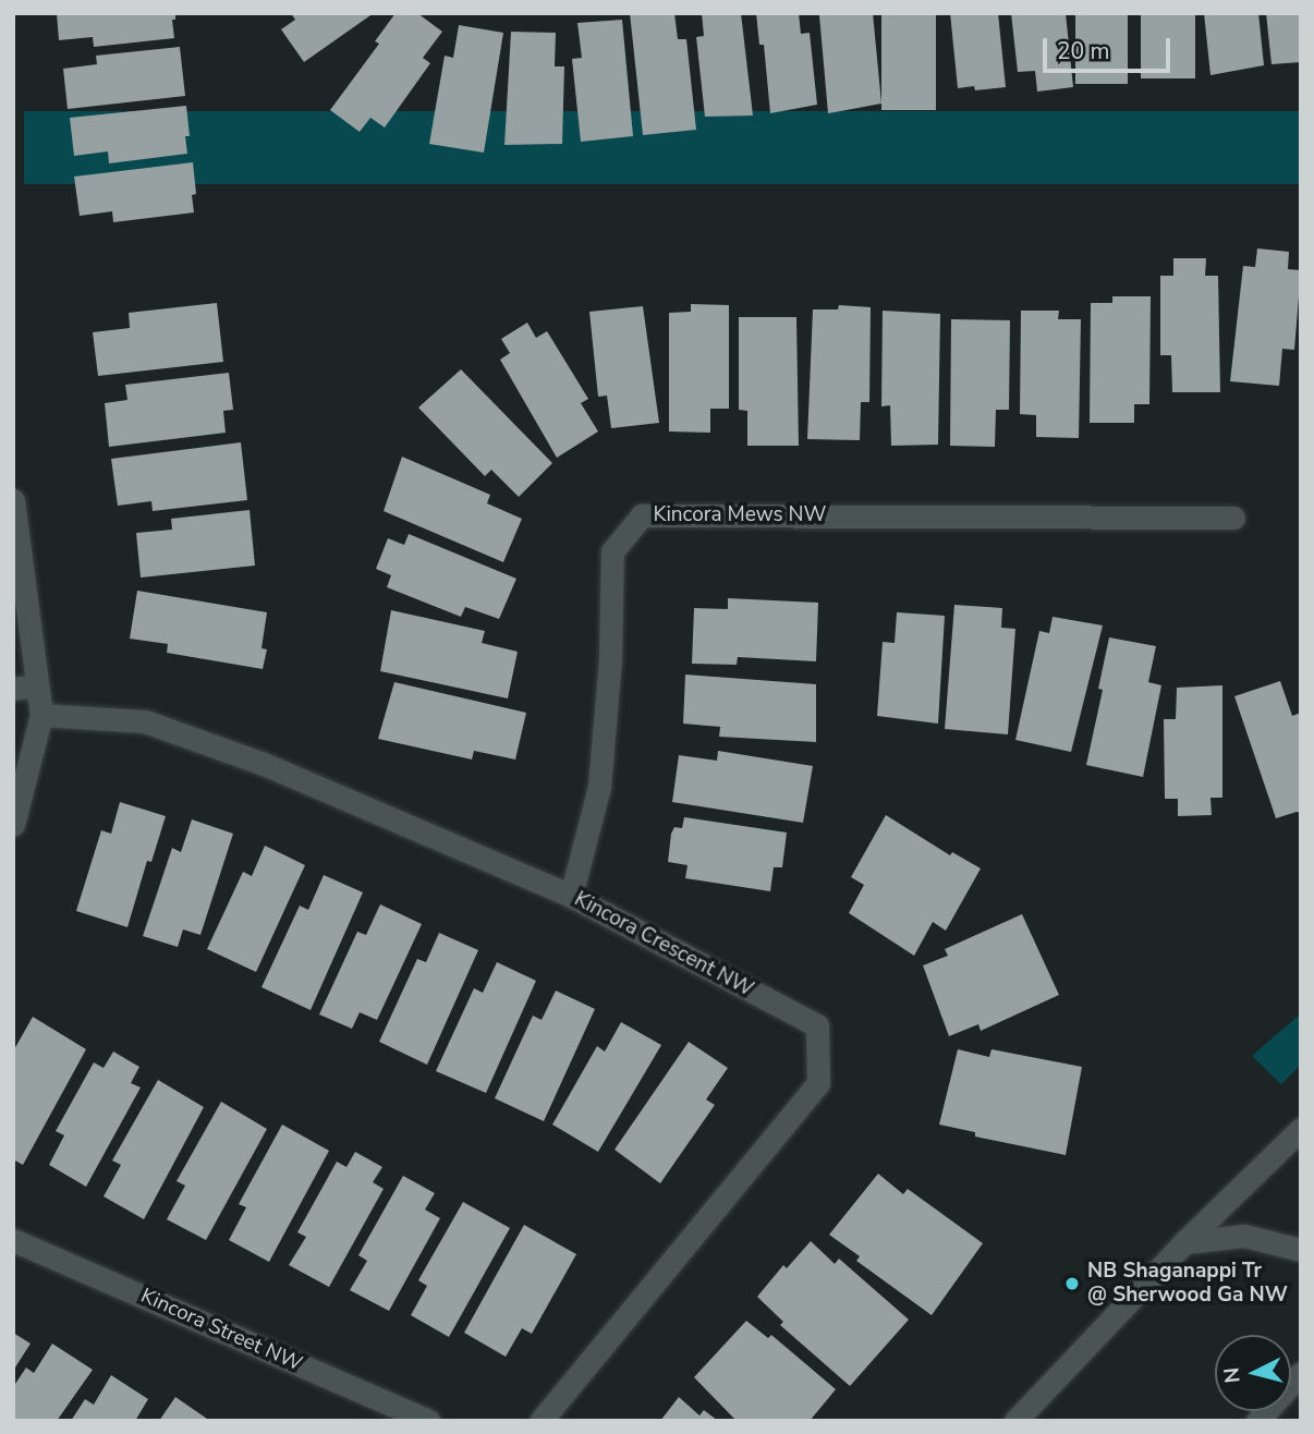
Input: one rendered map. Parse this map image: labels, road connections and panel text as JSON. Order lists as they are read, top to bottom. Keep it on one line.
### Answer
{"streets":{"street":["Kincora Mews NW","Kincora Crescent NW","Kincora Street NW"]},"crossings":[["Kincora Mews NW","Kincora Crescent NW"]],"places":["NB Shaganappi Tr @ Sherwood Ga NW"],"scale_bar":"20 m","north":"left"}
